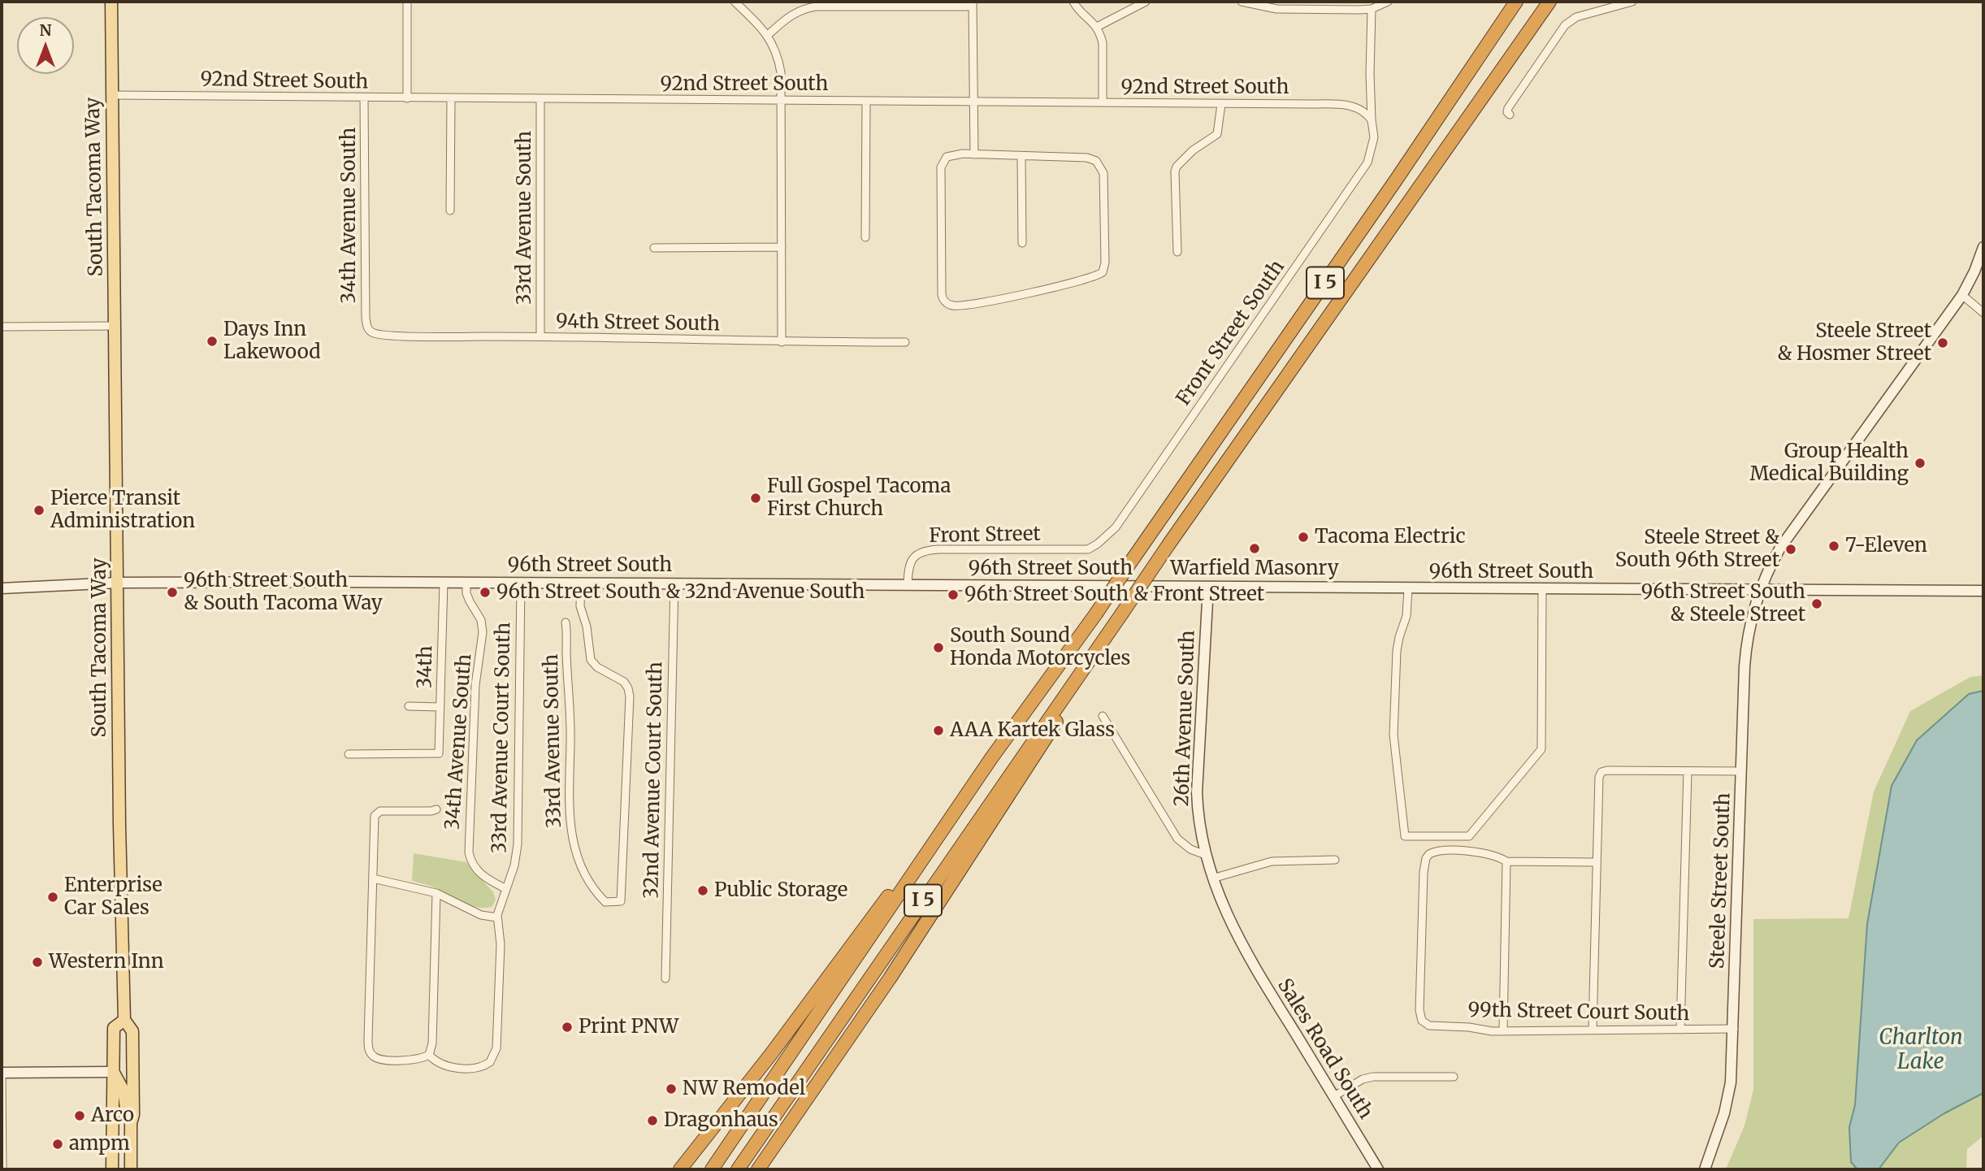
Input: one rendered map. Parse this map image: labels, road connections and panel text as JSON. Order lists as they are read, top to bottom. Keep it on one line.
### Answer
{"streets":{"highway":["I 5"],"main road":["South Tacoma Way","96th Street South","26th Avenue South","Steele Street South","Sales Road South"],"street":["92nd Street South","34th Avenue South","33rd Avenue South","94th Street South","Front Street South","Front Street","34th","33rd Avenue Court South","32nd Avenue Court South","99th Street Court South"]},"crossings":[["92nd Street South","South Tacoma Way"],["92nd Street South","34th Avenue South"],["92nd Street South","33rd Avenue South"],["92nd Street South","Front Street South"],["South Tacoma Way","96th Street South"],["34th Avenue South","94th Street South"],["34th Avenue South","96th Street South"],["34th Avenue South","33rd Avenue Court South"],["33rd Avenue South","94th Street South"],["33rd Avenue South","32nd Avenue Court South"],["Front Street South","Front Street"],["Front Street","96th Street South"],["96th Street South","34th"],["96th Street South","26th Avenue South"],["96th Street South","33rd Avenue Court South"],["96th Street South","32nd Avenue Court South"],["96th Street South","Steele Street South"],["26th Avenue South","Sales Road South"],["Steele Street South","99th Street Court South"]],"water":["Charlton Lake"],"places":["Days Inn Lakewood","Steele Street & Hosmer Street","Group Health Medical Building","Full Gospel Tacoma First Church","Pierce Transit Administration","Tacoma Electric","7-Eleven","Warfield Masonry","Steele Street & South 96th Street","96th Street South & South Tacoma Way","96th Street South & 32nd Avenue South","96th Street South & Front Street","96th Street South & Steele Street","South Sound Honda Motorcycles","AAA Kartek Glass","Public Storage","Enterprise Car Sales","Western Inn","Print PNW","NW Remodel","Arco","Dragonhaus","ampm"],"north":"top"}
